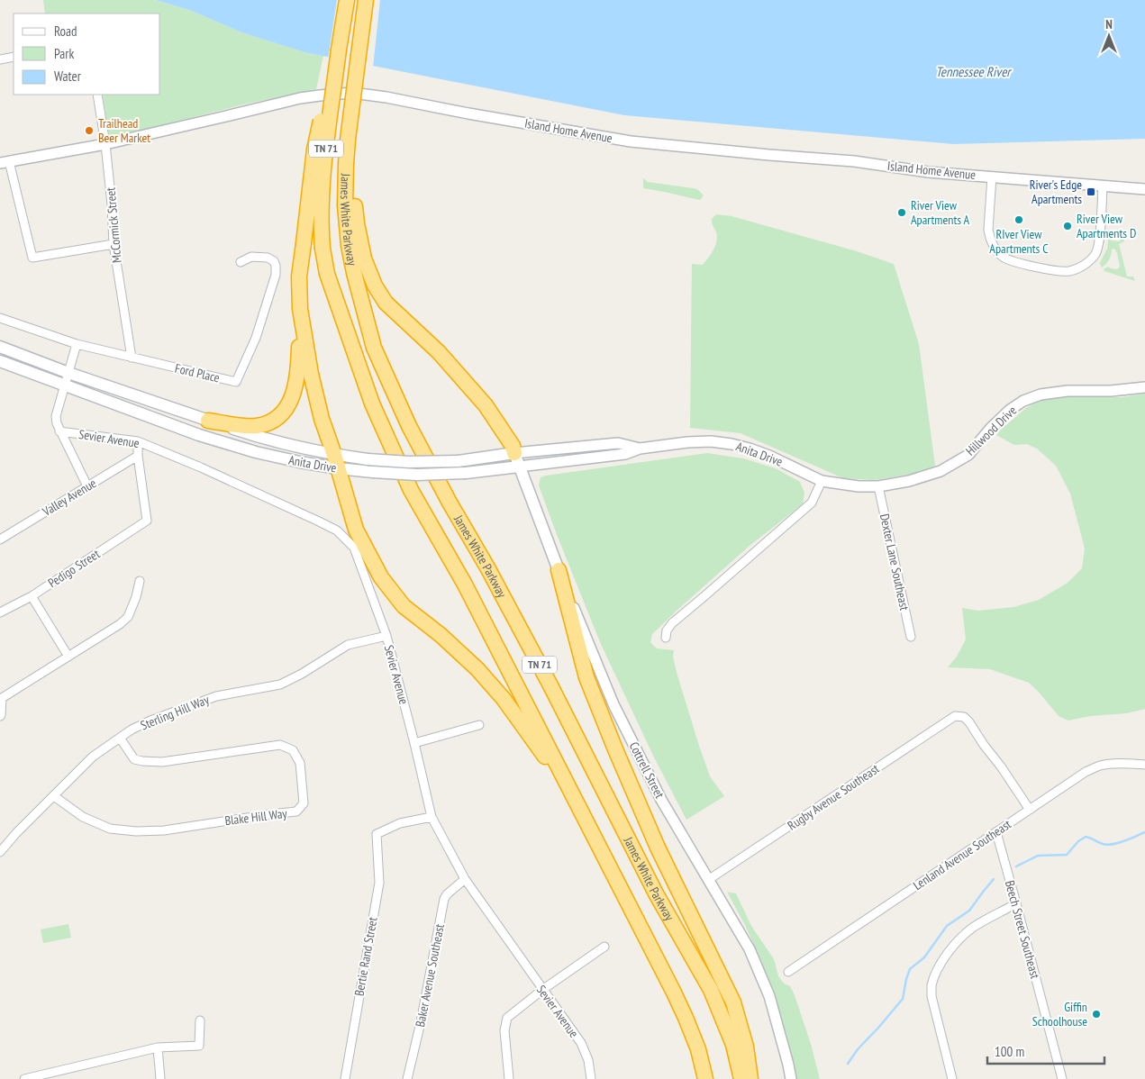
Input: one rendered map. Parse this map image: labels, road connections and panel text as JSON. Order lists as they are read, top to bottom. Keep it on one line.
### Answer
{"streets":{"highway":["TN 71","James White Parkway"],"main road":["Anita Drive","Cottrell Street"],"street":["Island Home Avenue","McCormick Street","Ford Place","Hillwood Drive","Sevier Avenue","Valley Avenue","Dexter Lane Southeast","Pedigo Street","Sterling Hill Way","Rugby Avenue Southeast","Blake Hill Way","Lenland Avenue Southeast","Beech Street Southeast","Bertie Rand Street","Baker Avenue Southeast"]},"crossings":[["Island Home Avenue","McCormick Street"],["McCormick Street","Ford Place"],["Ford Place","Sevier Avenue"],["Hillwood Drive","Anita Drive"],["Hillwood Drive","Dexter Lane Southeast"],["Sevier Avenue","Anita Drive"],["Sevier Avenue","Valley Avenue"],["Sevier Avenue","Sterling Hill Way"],["Sevier Avenue","Bertie Rand Street"],["Sevier Avenue","Baker Avenue Southeast"],["Anita Drive","Cottrell Street"],["Valley Avenue","Pedigo Street"],["Sterling Hill Way","Blake Hill Way"],["Cottrell Street","Rugby Avenue Southeast"],["Rugby Avenue Southeast","Lenland Avenue Southeast"],["Lenland Avenue Southeast","Beech Street Southeast"]],"water":["Tennessee River"],"places":{"other":["Trailhead Beer Market","River View Apartments A","RIver View Apartments C","River View Apartments D","Giffin Schoolhouse"],"transit":["River's Edge Apartments"]},"legend":["Road","Park","Water"],"scale_bar":"100 m","north":"top"}
